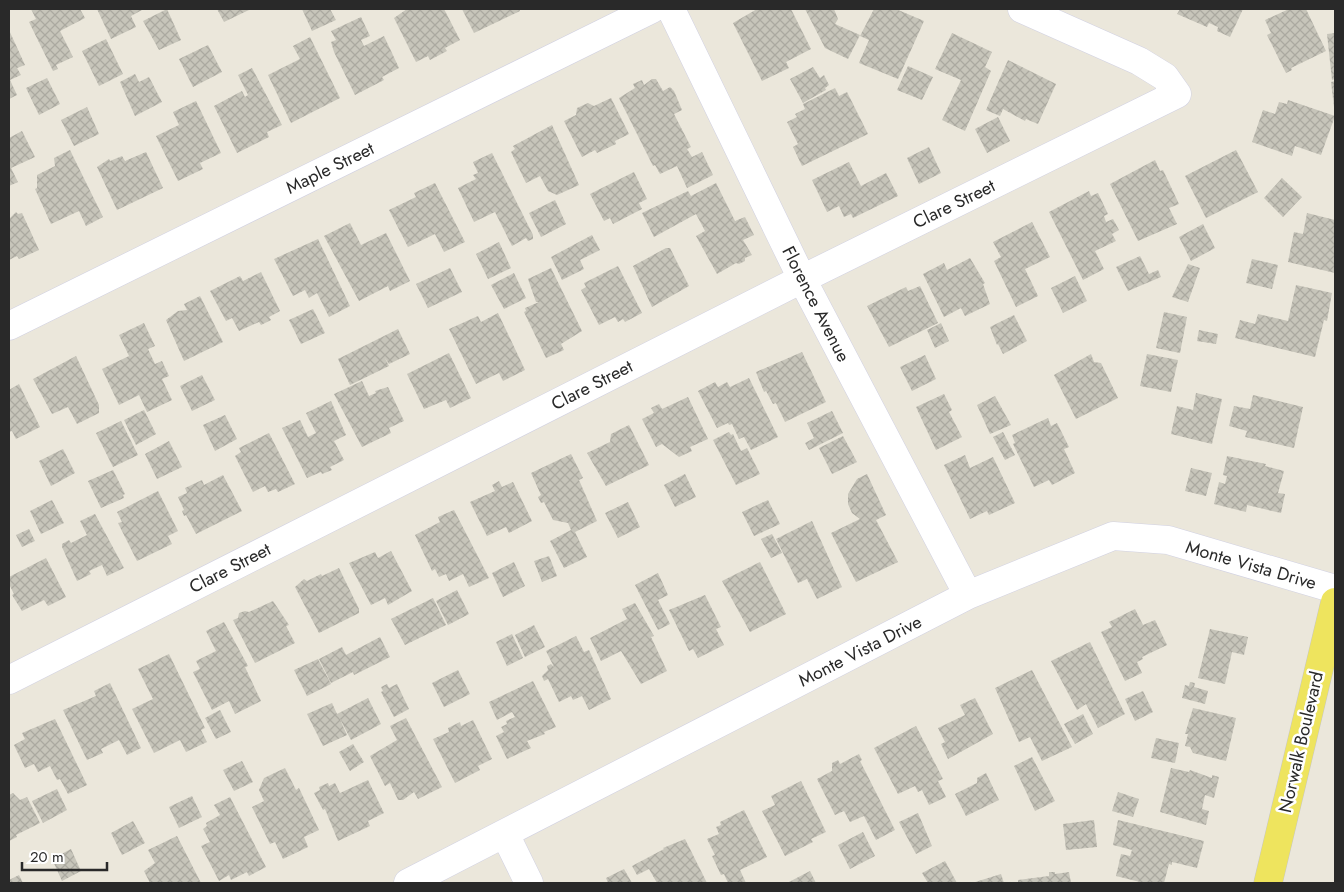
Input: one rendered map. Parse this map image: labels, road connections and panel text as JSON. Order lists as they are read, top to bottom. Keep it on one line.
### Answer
{"streets":{"main road":["Norwalk Boulevard"],"street":["Maple Street","Clare Street","Florence Avenue","Monte Vista Drive"]},"crossings":[["Clare Street","Florence Avenue"],["Florence Avenue","Monte Vista Drive"]],"scale_bar":"20 m"}
